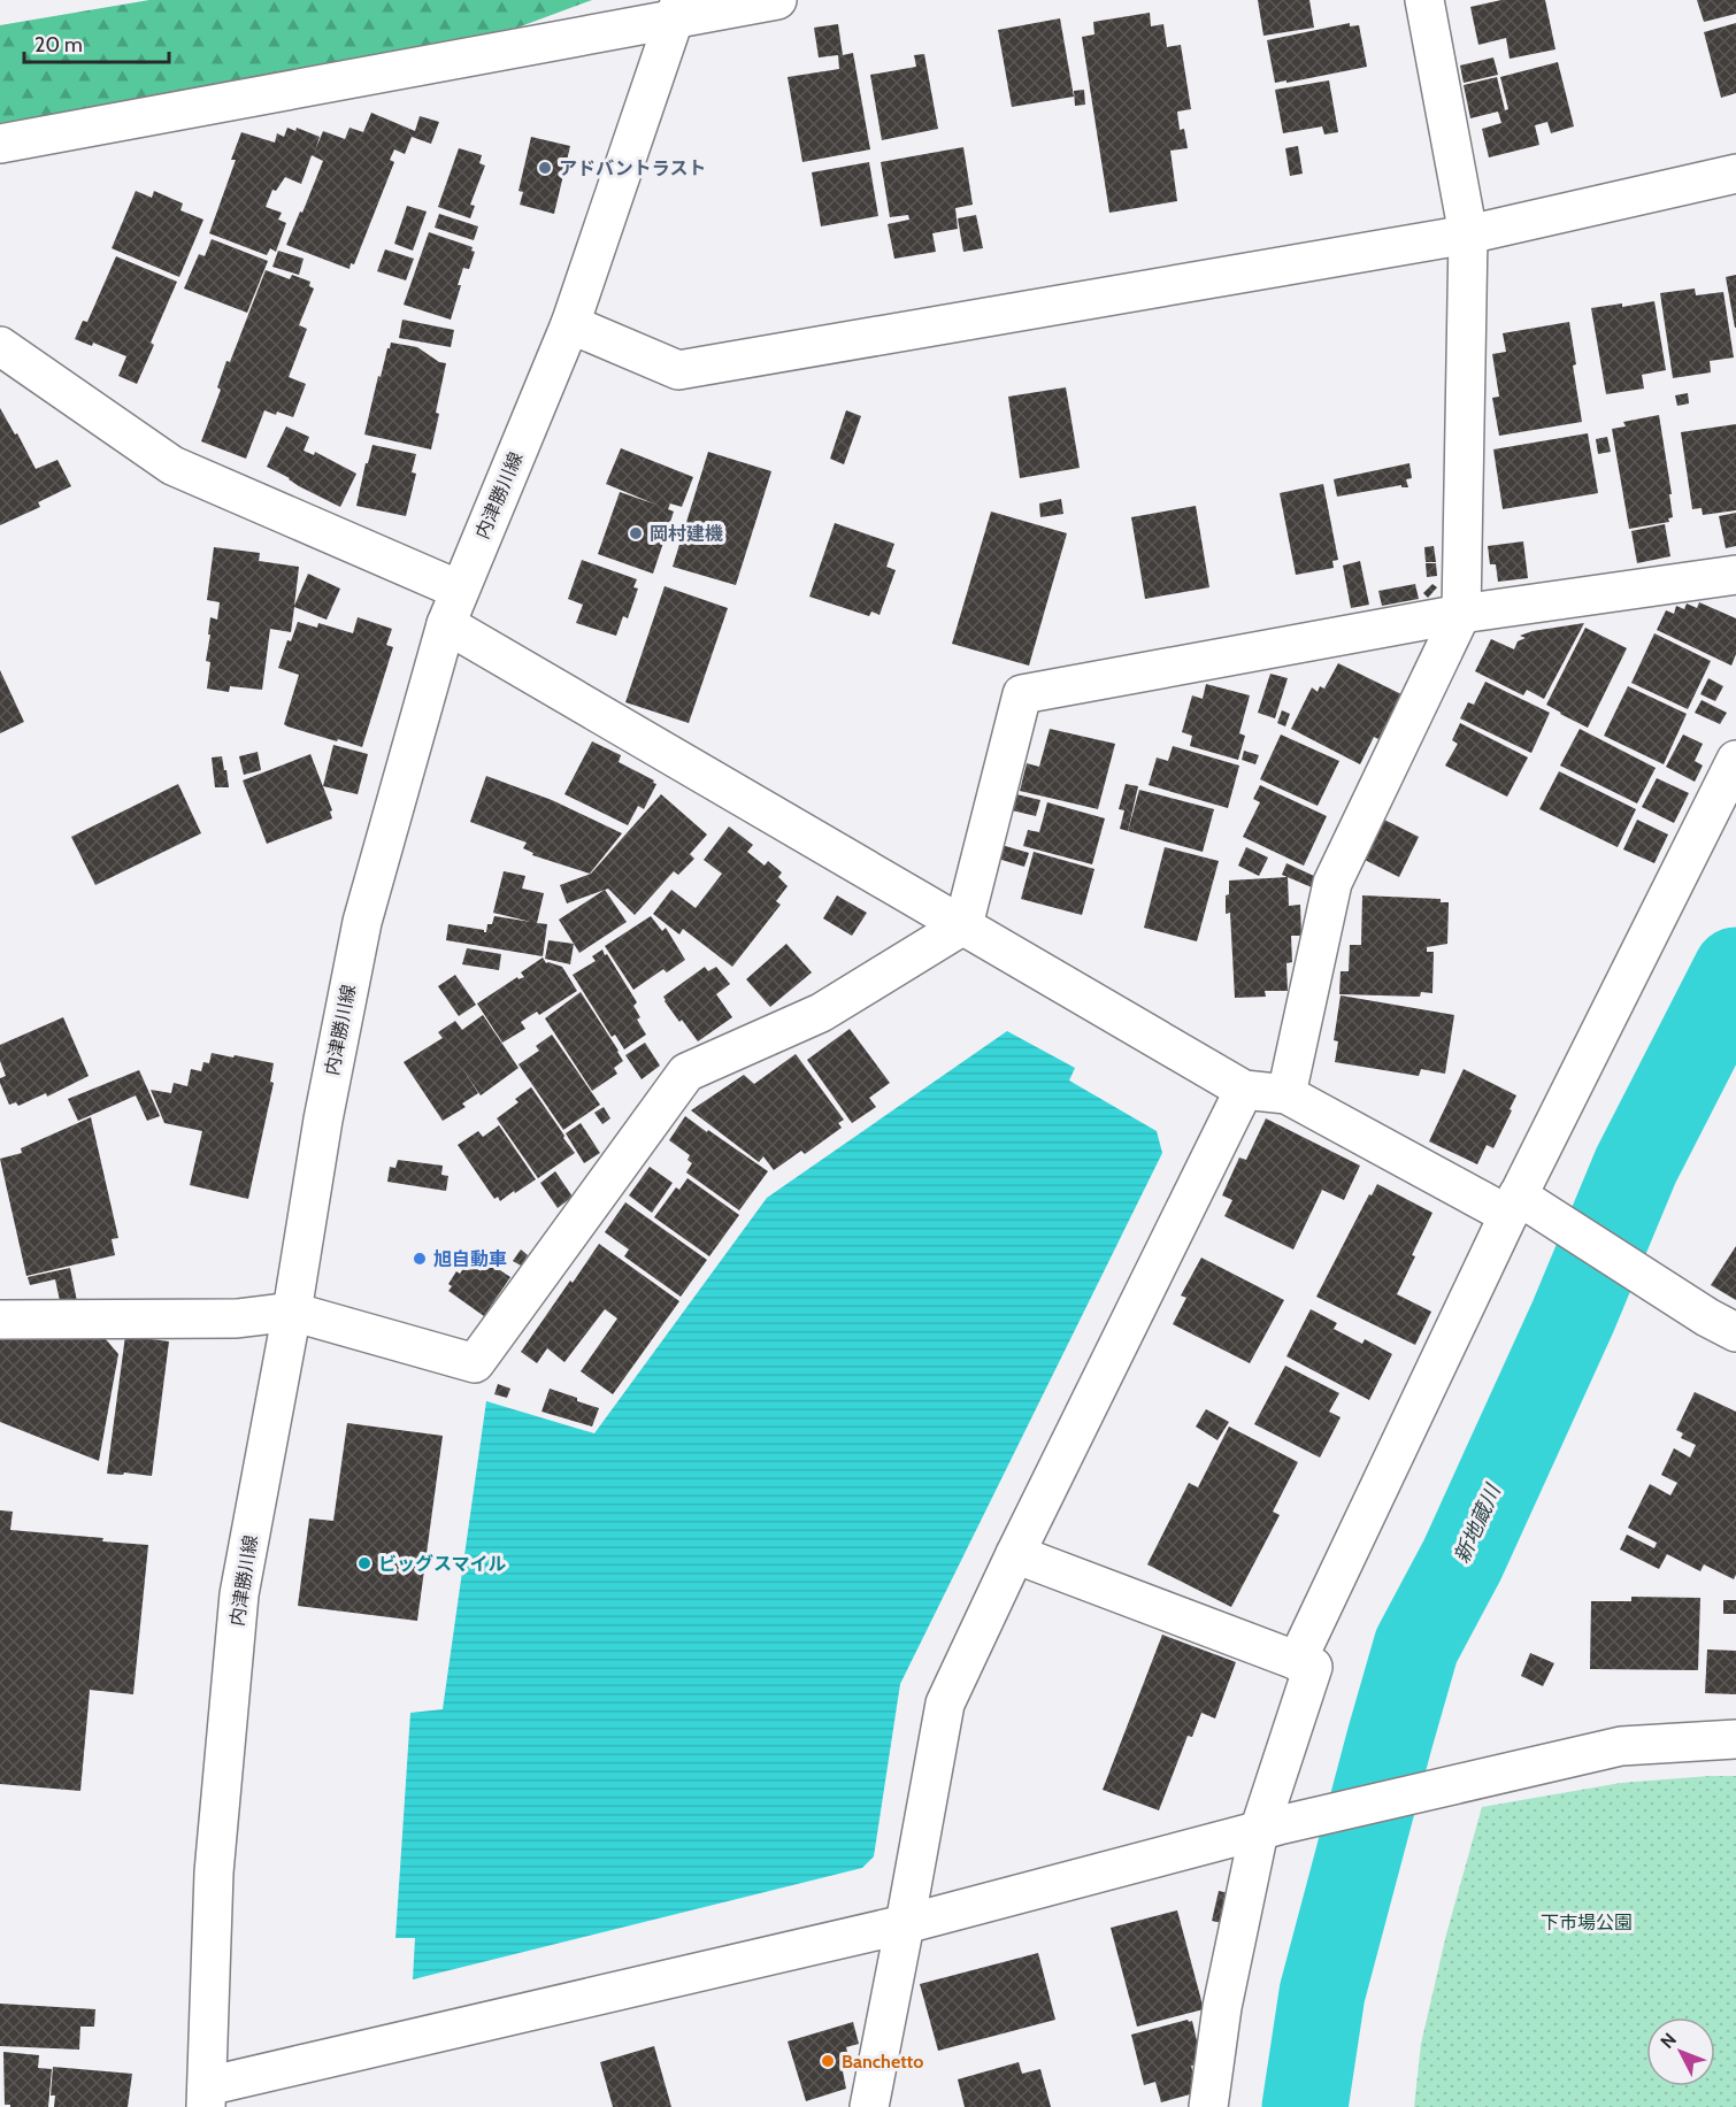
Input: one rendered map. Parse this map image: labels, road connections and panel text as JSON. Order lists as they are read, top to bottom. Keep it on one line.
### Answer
{"streets":{"street":["内津勝川線"]},"water":["新地蔵川"],"parks":["下市場公園"],"places":["アドバントラスト","岡村建機","旭自動車","ビッグスマイル","Banchetto"],"scale_bar":"20 m","north":"top left"}
